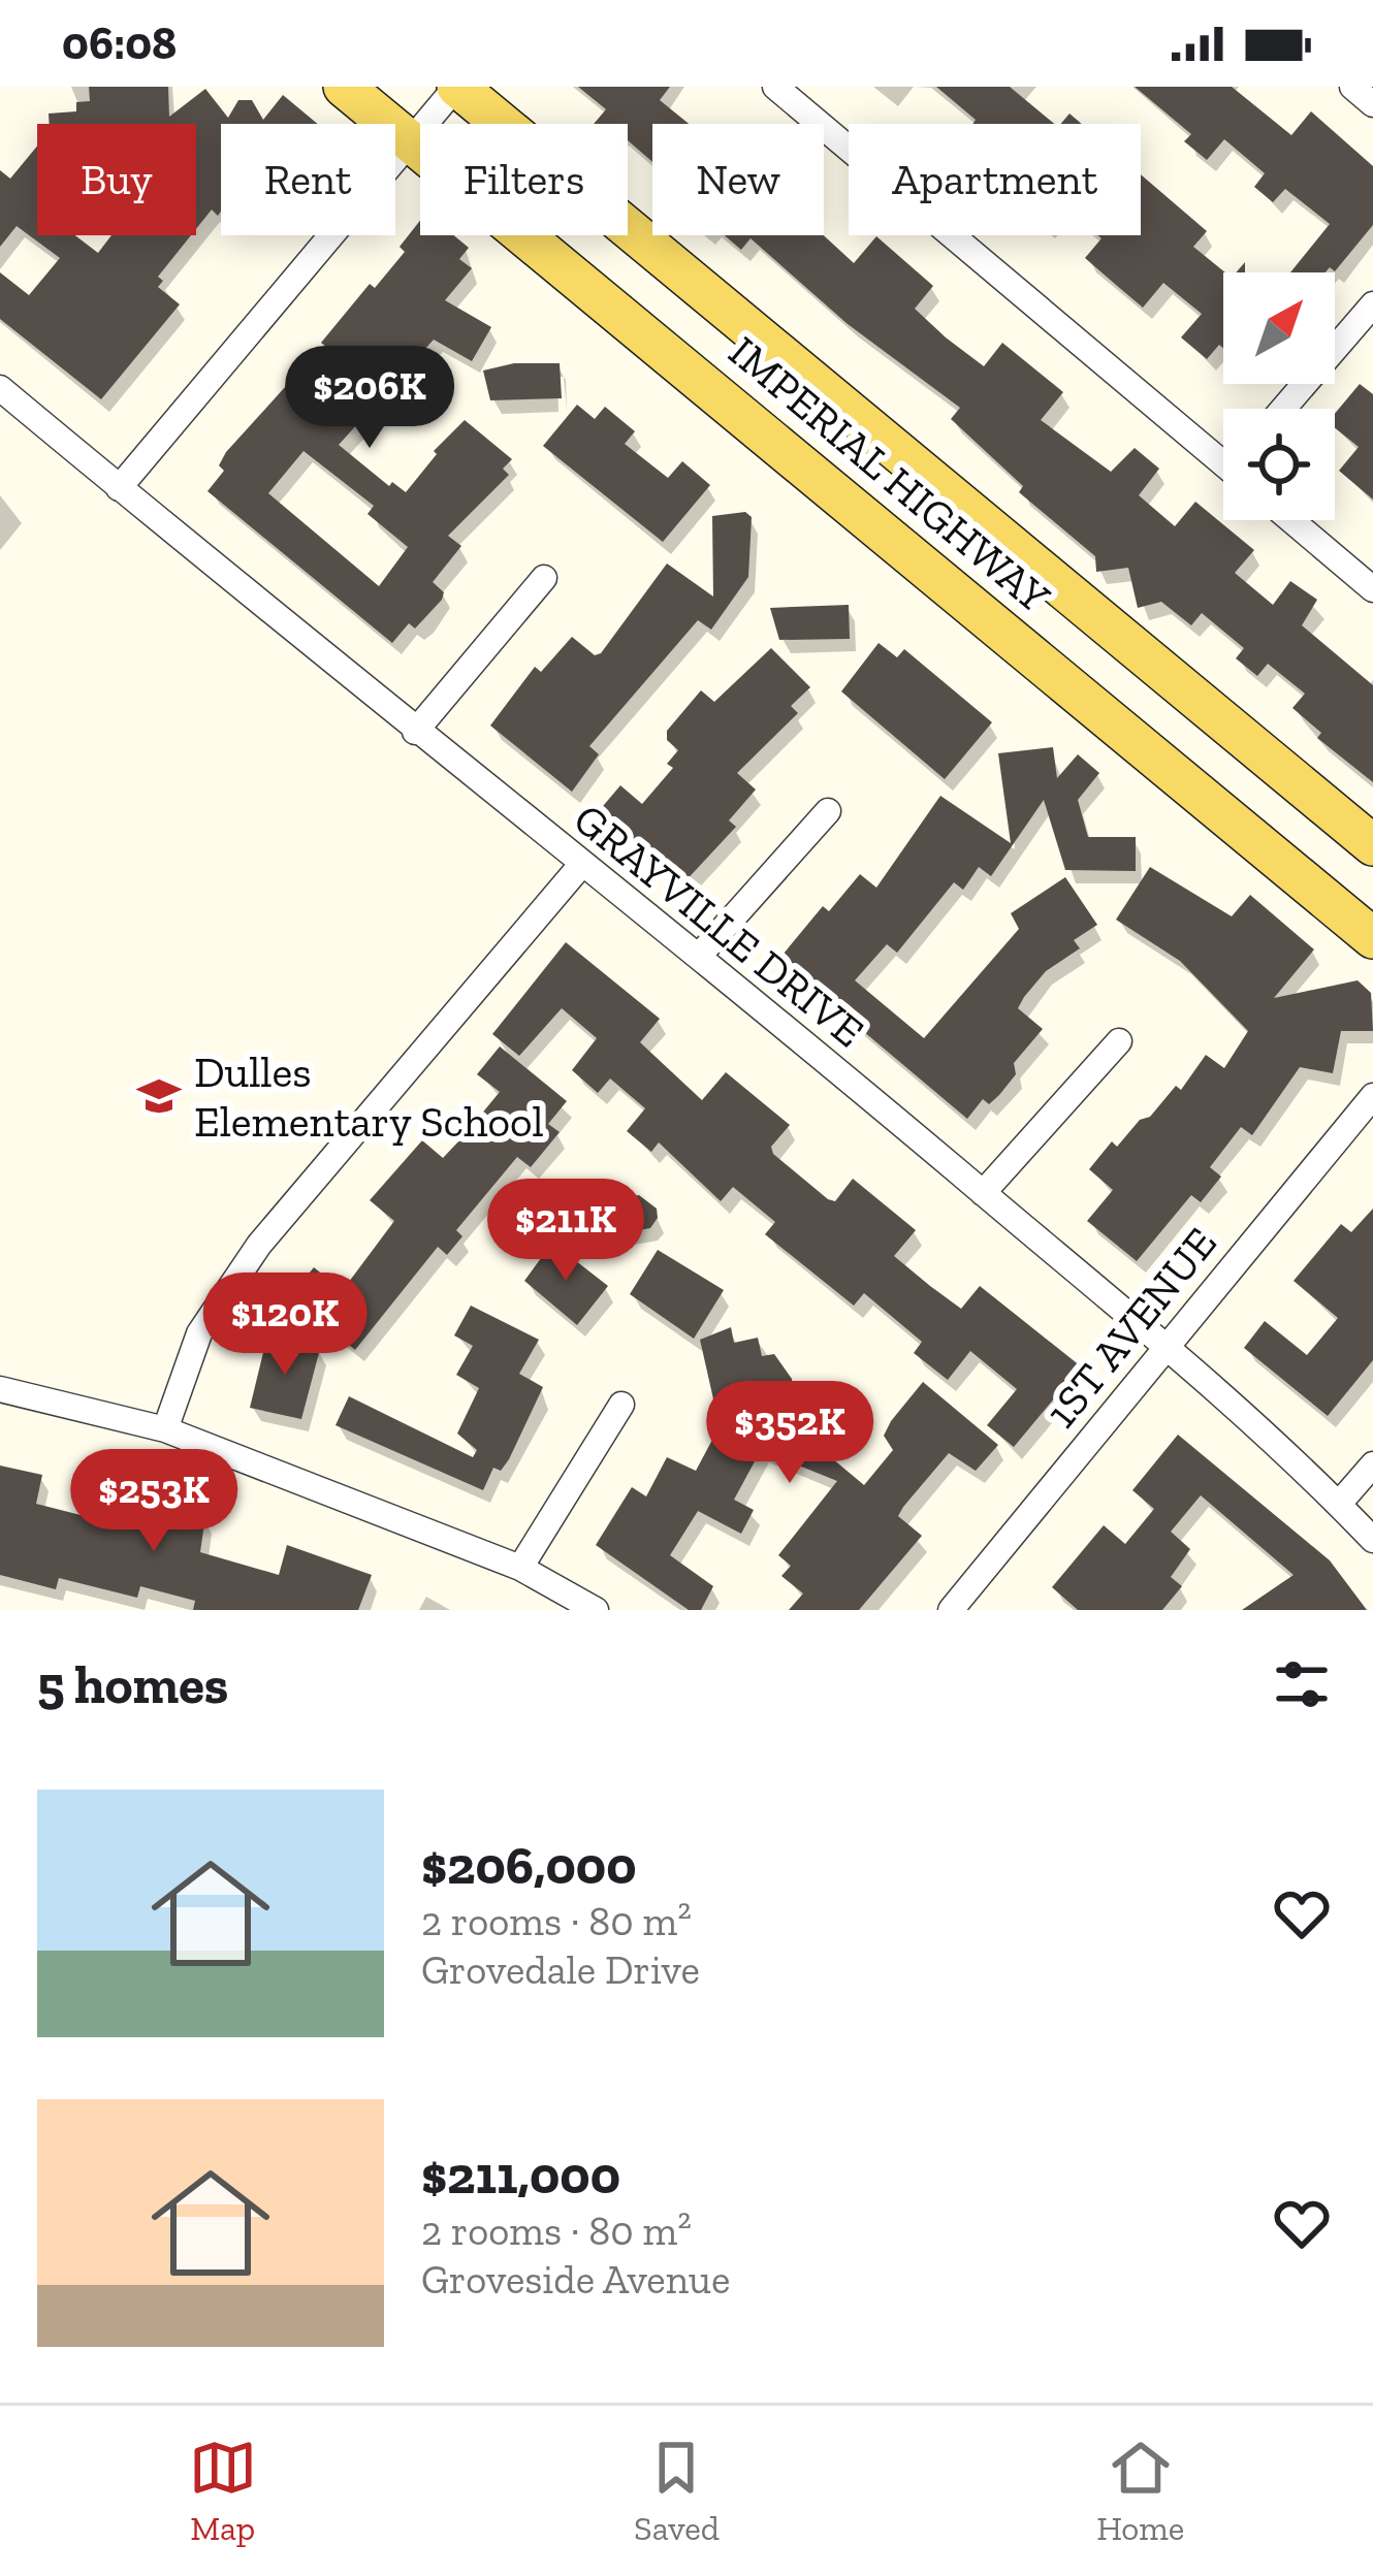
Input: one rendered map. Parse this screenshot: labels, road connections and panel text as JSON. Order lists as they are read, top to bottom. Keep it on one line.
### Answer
{"streets":{"main road":["IMPERIAL HIGHWAY"],"street":["GRAYVILLE DRIVE","1ST AVENUE"]},"crossings":[["GRAYVILLE DRIVE","1ST AVENUE"]],"places":{"school or university":["Dulles Elementary School"]},"north":"top right","page":{"status":"06:08","chip":["Buy","Rent","Filters","New","Apartment"],"price":["$206K","$211K","$120K","$352K","$253K"],"heading":"5 homes","list":[{"name":"$206,000","note":"2 rooms · 80 m² · Grovedale Drive"},{"name":"$211,000","note":"2 rooms · 80 m² · Groveside Avenue"}],"tabs":["Map","Saved","Home"]}}
